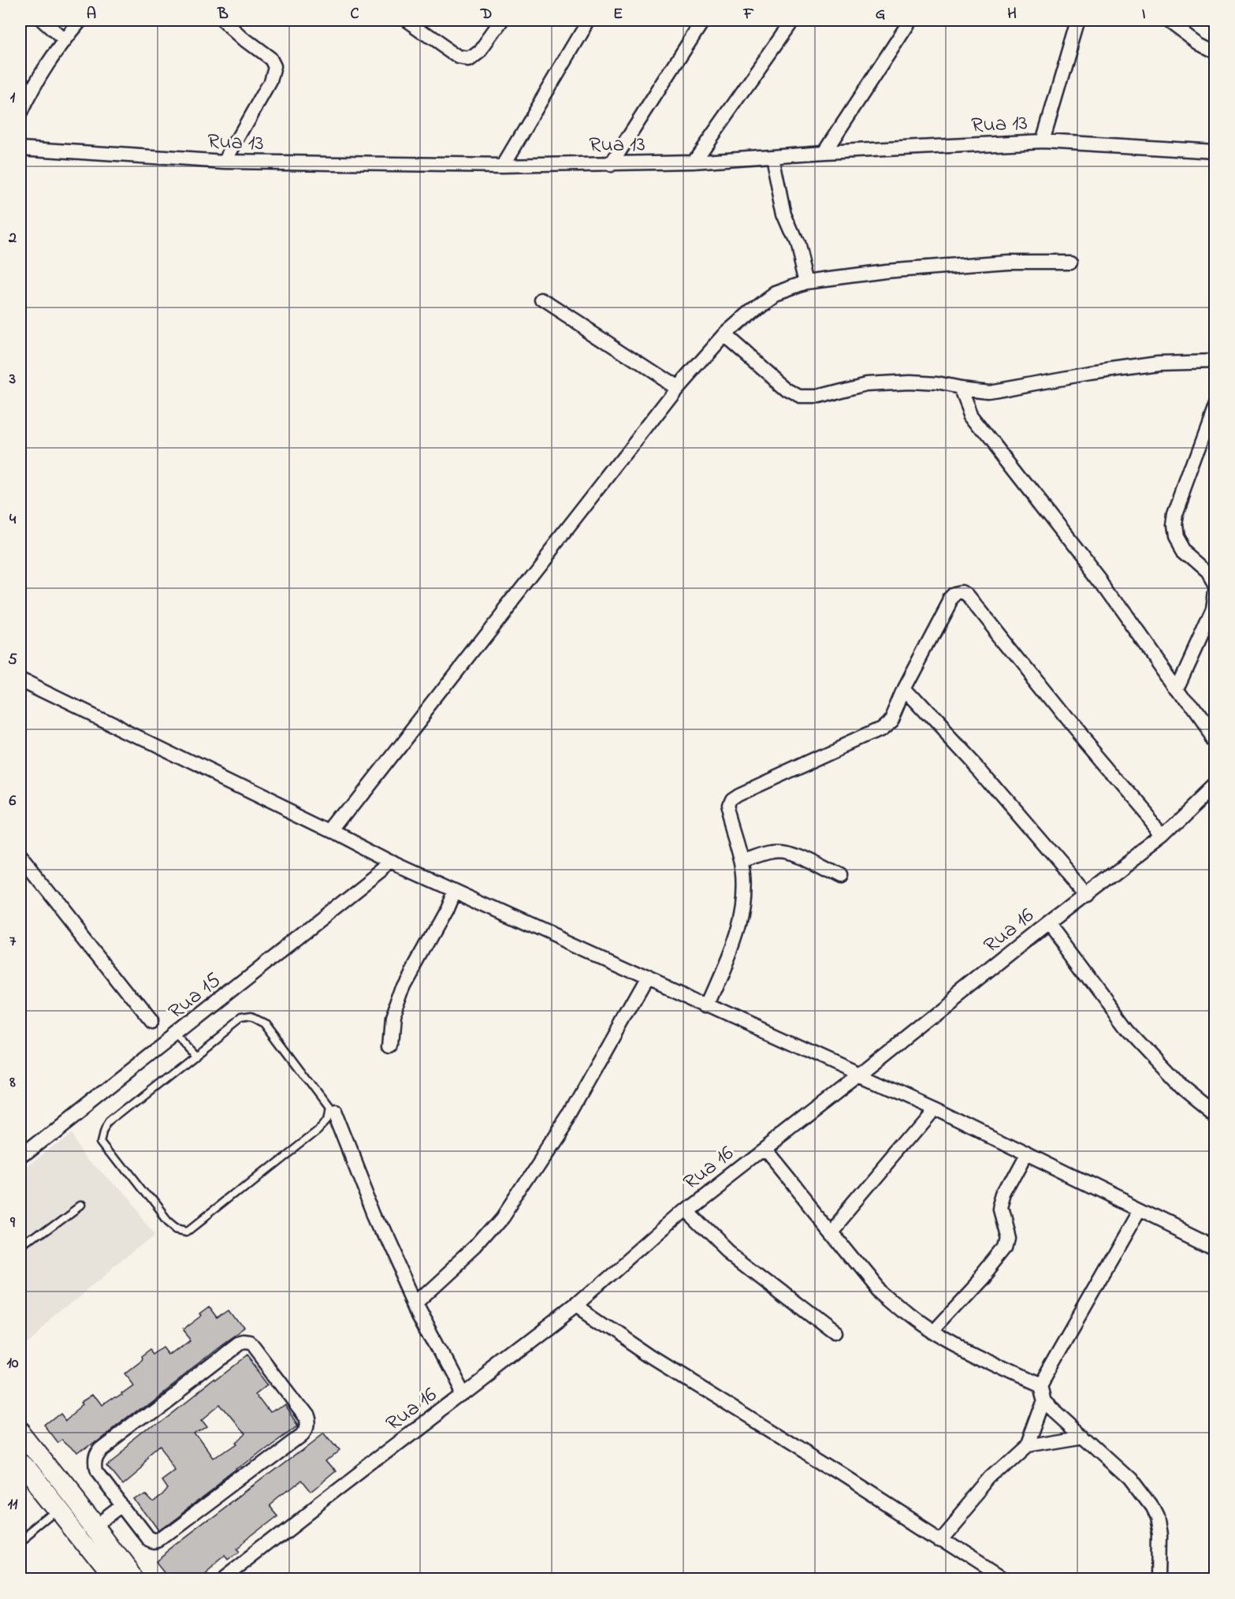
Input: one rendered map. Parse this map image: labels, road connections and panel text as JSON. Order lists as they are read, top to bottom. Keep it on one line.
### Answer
{"streets":{"street":["Rua 13","Rua 16","Rua 15"]},"grid":{"columns":["A","B","C","D","E","F","G","H","I"],"rows":["1","2","3","4","5","6","7","8","9","10","11"]}}
